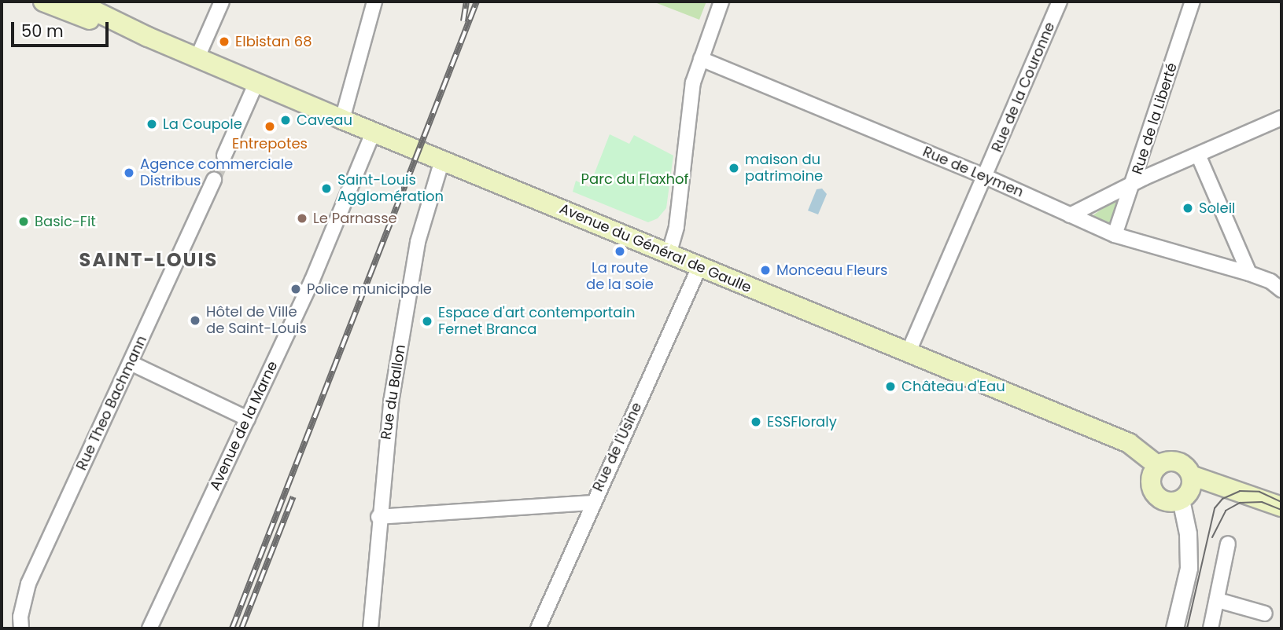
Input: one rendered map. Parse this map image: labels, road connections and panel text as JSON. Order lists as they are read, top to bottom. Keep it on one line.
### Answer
{"streets":{"main road":["Avenue du Général de Gaulle"],"street":["Rue de la Couronne","Rue de la Liberté","Rue de Leymen","Rue du Ballon","Rue Theo Bachmann","Avenue de la Marne","Rue de l'Usine"]},"crossings":[["Rue de la Couronne","Rue de Leymen"],["Rue de la Couronne","Avenue du Général de Gaulle"],["Rue de la Liberté","Rue de Leymen"],["Avenue du Général de Gaulle","Rue du Ballon"],["Avenue du Général de Gaulle","Avenue de la Marne"],["Avenue du Général de Gaulle","Rue de l'Usine"]],"districts":["SAINT-LOUIS"],"parks":["Parc du Flaxhof"],"places":["Elbistan 68","Caveau","La Coupole","Entrepotes","maison du patrimoine","Agence commerciale Distribus","Saint-Louis Agglomération","Soleil","Le Parnasse","Basic-Fit","La route de la soie","Monceau Fleurs","Police municipale","Hôtel de Ville de Saint-Louis","Espace d'art contemportain Fernet Branca","Château d'Eau","ESSFloraly"],"scale_bar":"50 m"}
